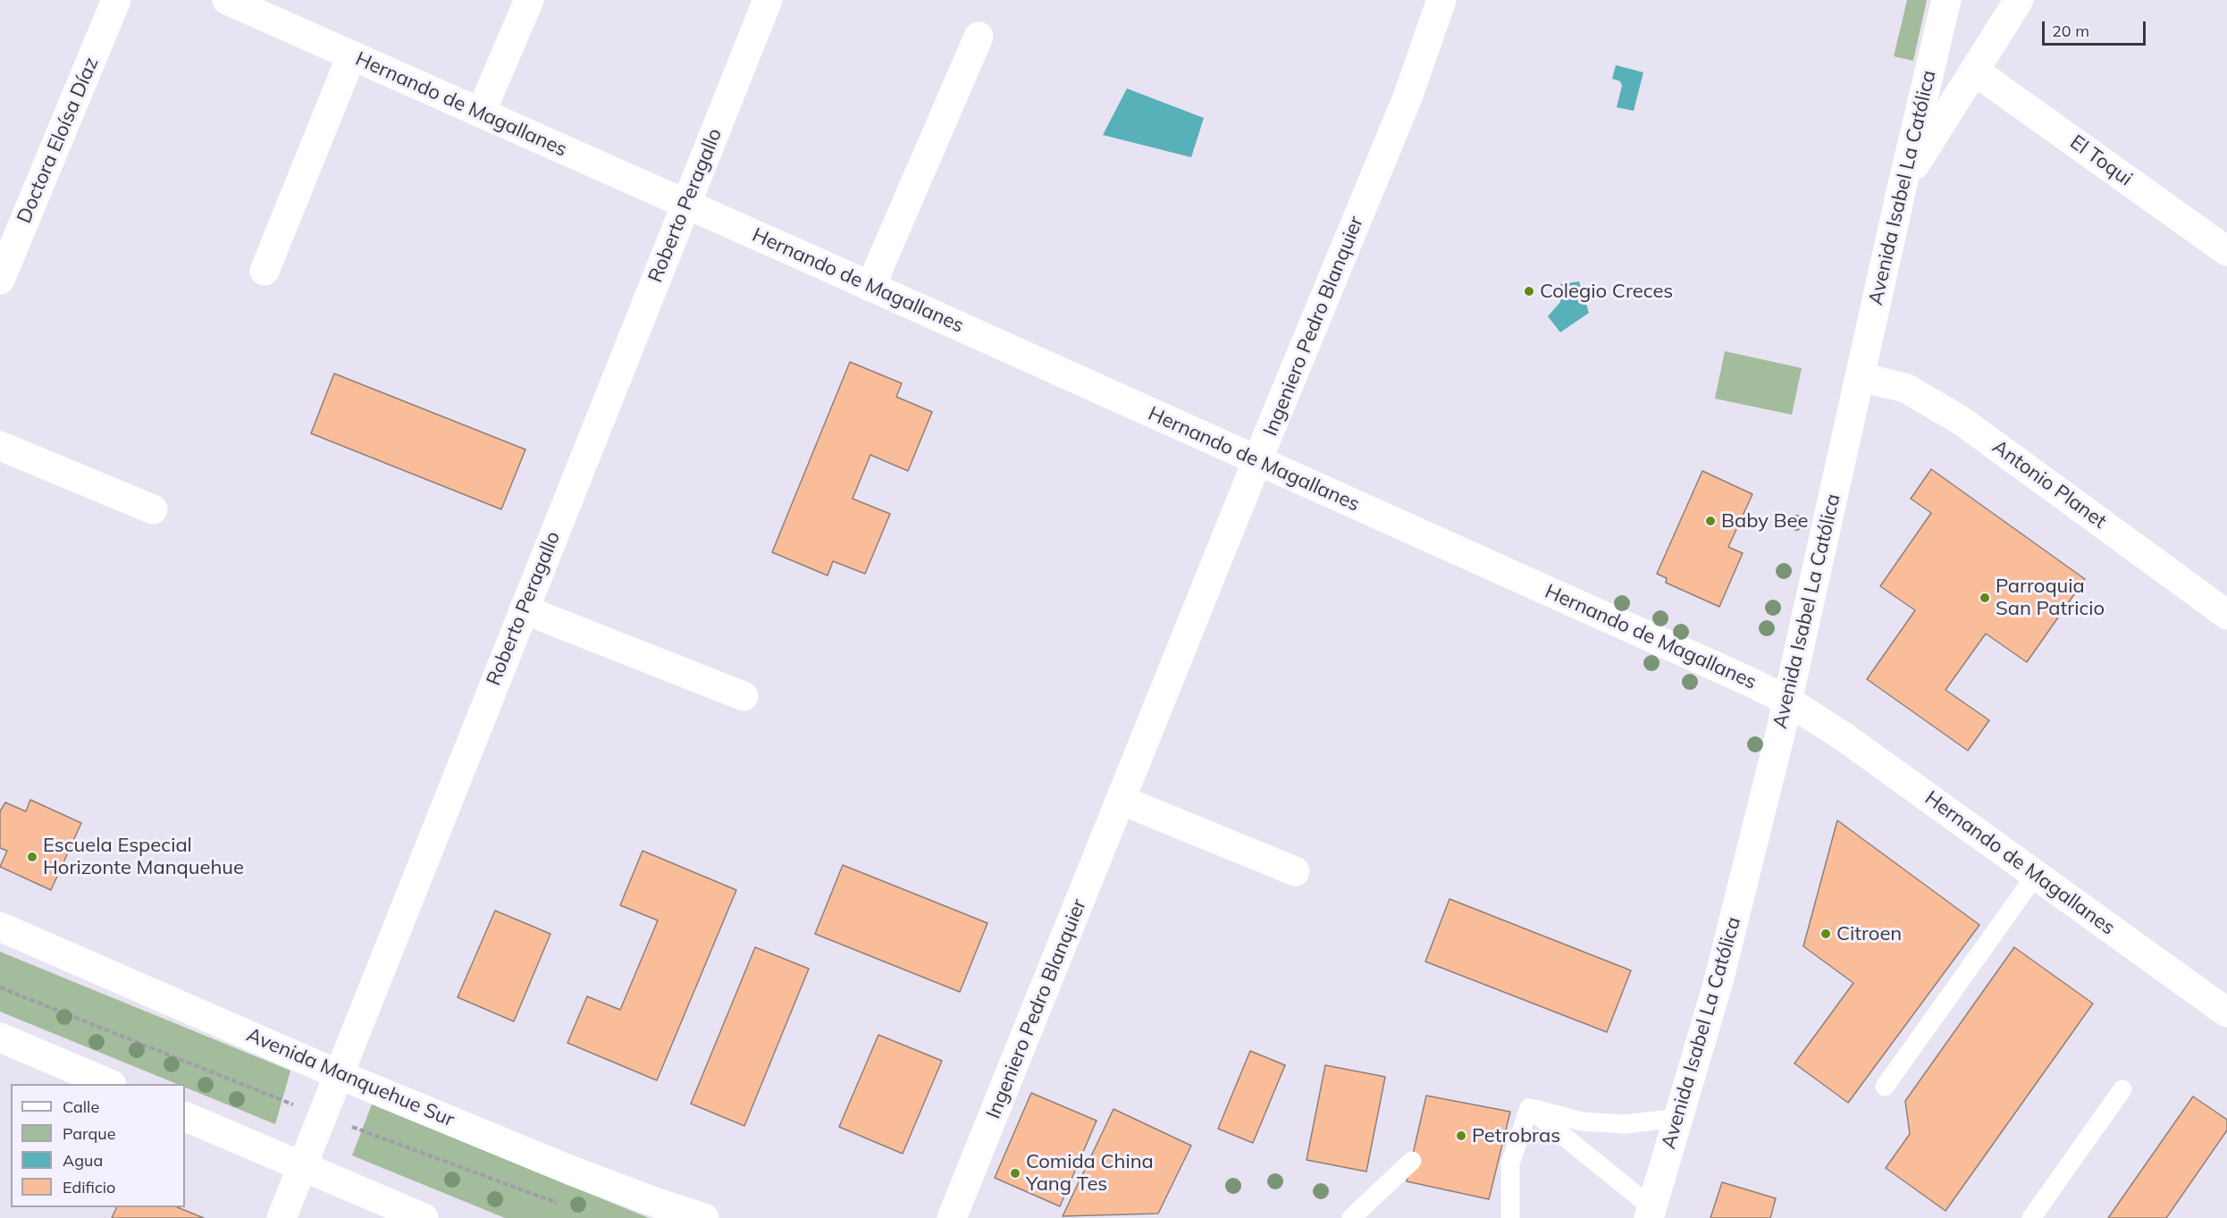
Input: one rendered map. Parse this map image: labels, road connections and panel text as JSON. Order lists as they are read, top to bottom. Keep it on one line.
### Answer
{"streets":{"street":["Hernando de Magallanes","Doctora Eloísa Díaz","El Toqui","Avenida Isabel La Católica","Roberto Peragallo","Ingeniero Pedro Blanquier","Antonio Planet","Avenida Manquehue Sur"]},"crossings":[["Hernando de Magallanes","Avenida Isabel La Católica"],["Hernando de Magallanes","Roberto Peragallo"],["Hernando de Magallanes","Ingeniero Pedro Blanquier"],["Avenida Isabel La Católica","Antonio Planet"],["Roberto Peragallo","Avenida Manquehue Sur"]],"places":["Colegio Creces","Baby Bee","Parroquia San Patricio","Escuela Especial Horizonte Manquehue","Citroen","Petrobras","Comida China Yang Tes"],"legend":["Calle","Parque","Agua","Edificio"],"scale_bar":"20 m"}
